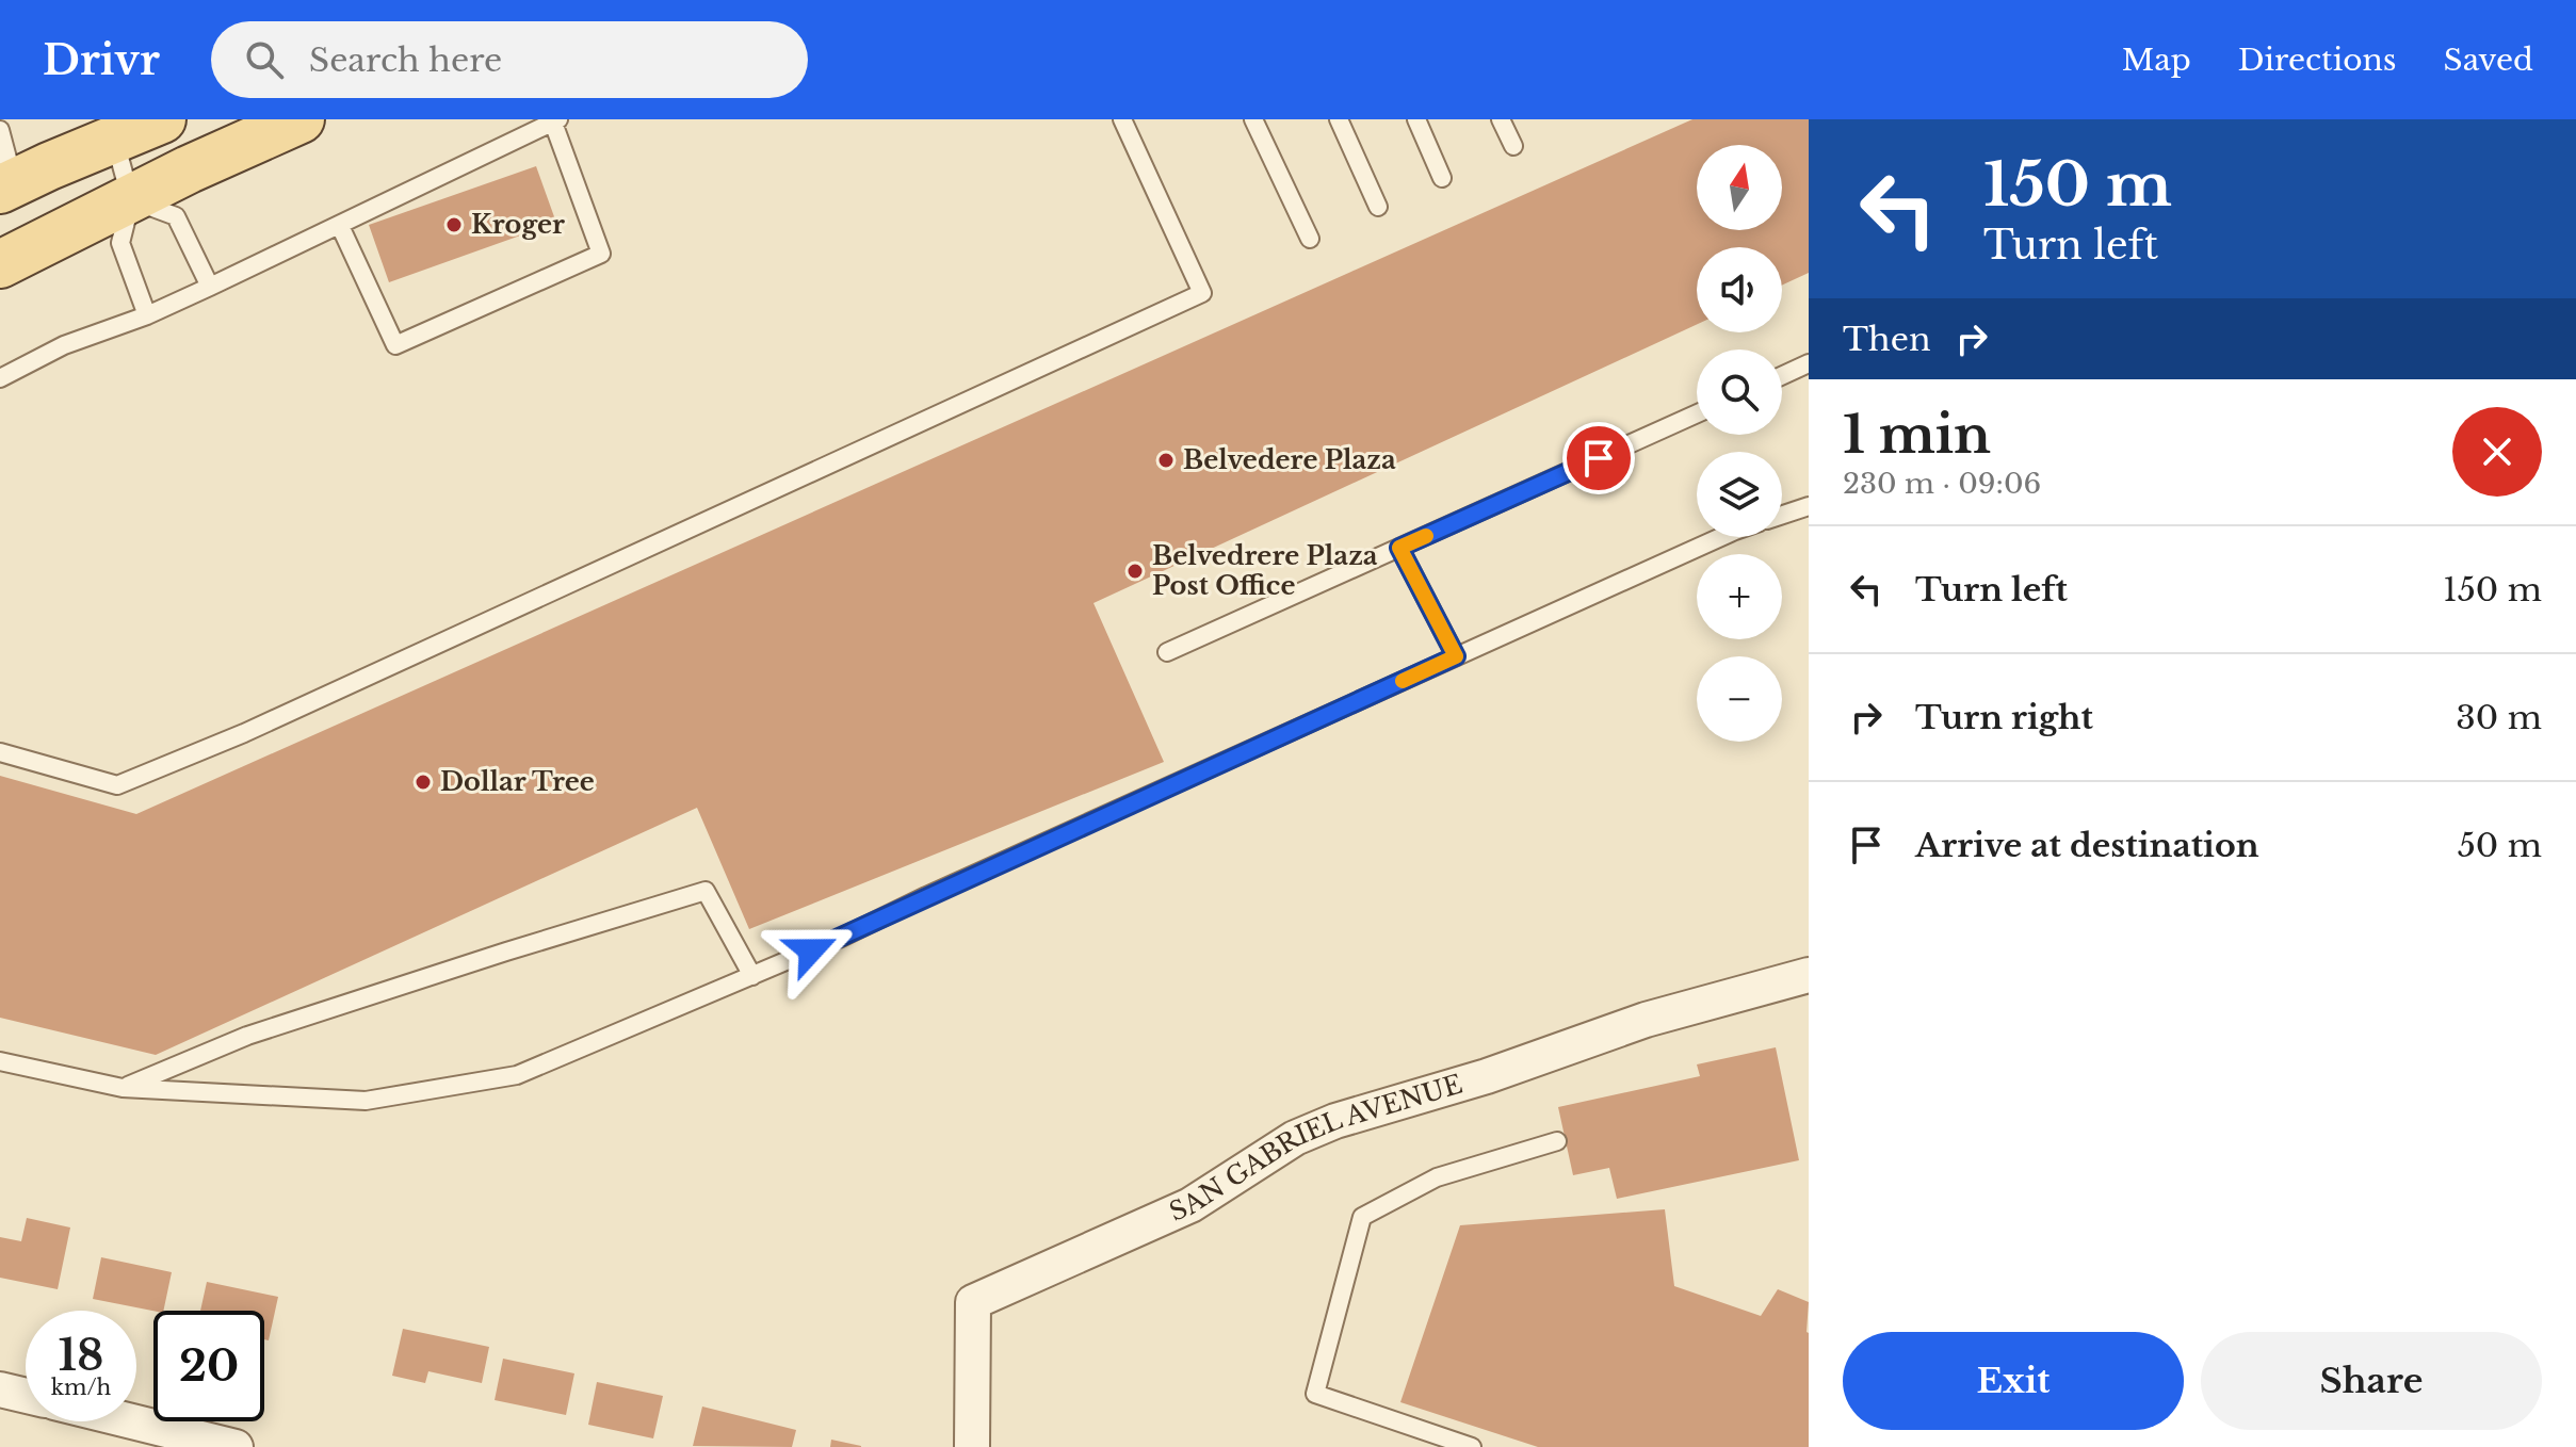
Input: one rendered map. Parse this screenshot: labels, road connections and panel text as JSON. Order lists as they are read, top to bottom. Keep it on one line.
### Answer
{"streets":{"street":["SAN GABRIEL AVENUE"]},"places":["Kroger","Belvedere Plaza","Belvedrere Plaza Post Office","Dollar Tree"],"north":"top","page":{"header":"Drivr","search":"Search here","nav":["Map","Directions","Saved"],"turn":["150 m","Turn left"],"map_buttons":["+","−"],"then":"Then","heading":["1 min","230 m · 09:06"],"list":[{"name":"Turn left","value":"150 m"},{"name":"Turn right","value":"30 m"},{"name":"Arrive at destination","value":"50 m"}],"speed":"18 km/h","limit":"20","buttons":["Exit","Share"]}}
